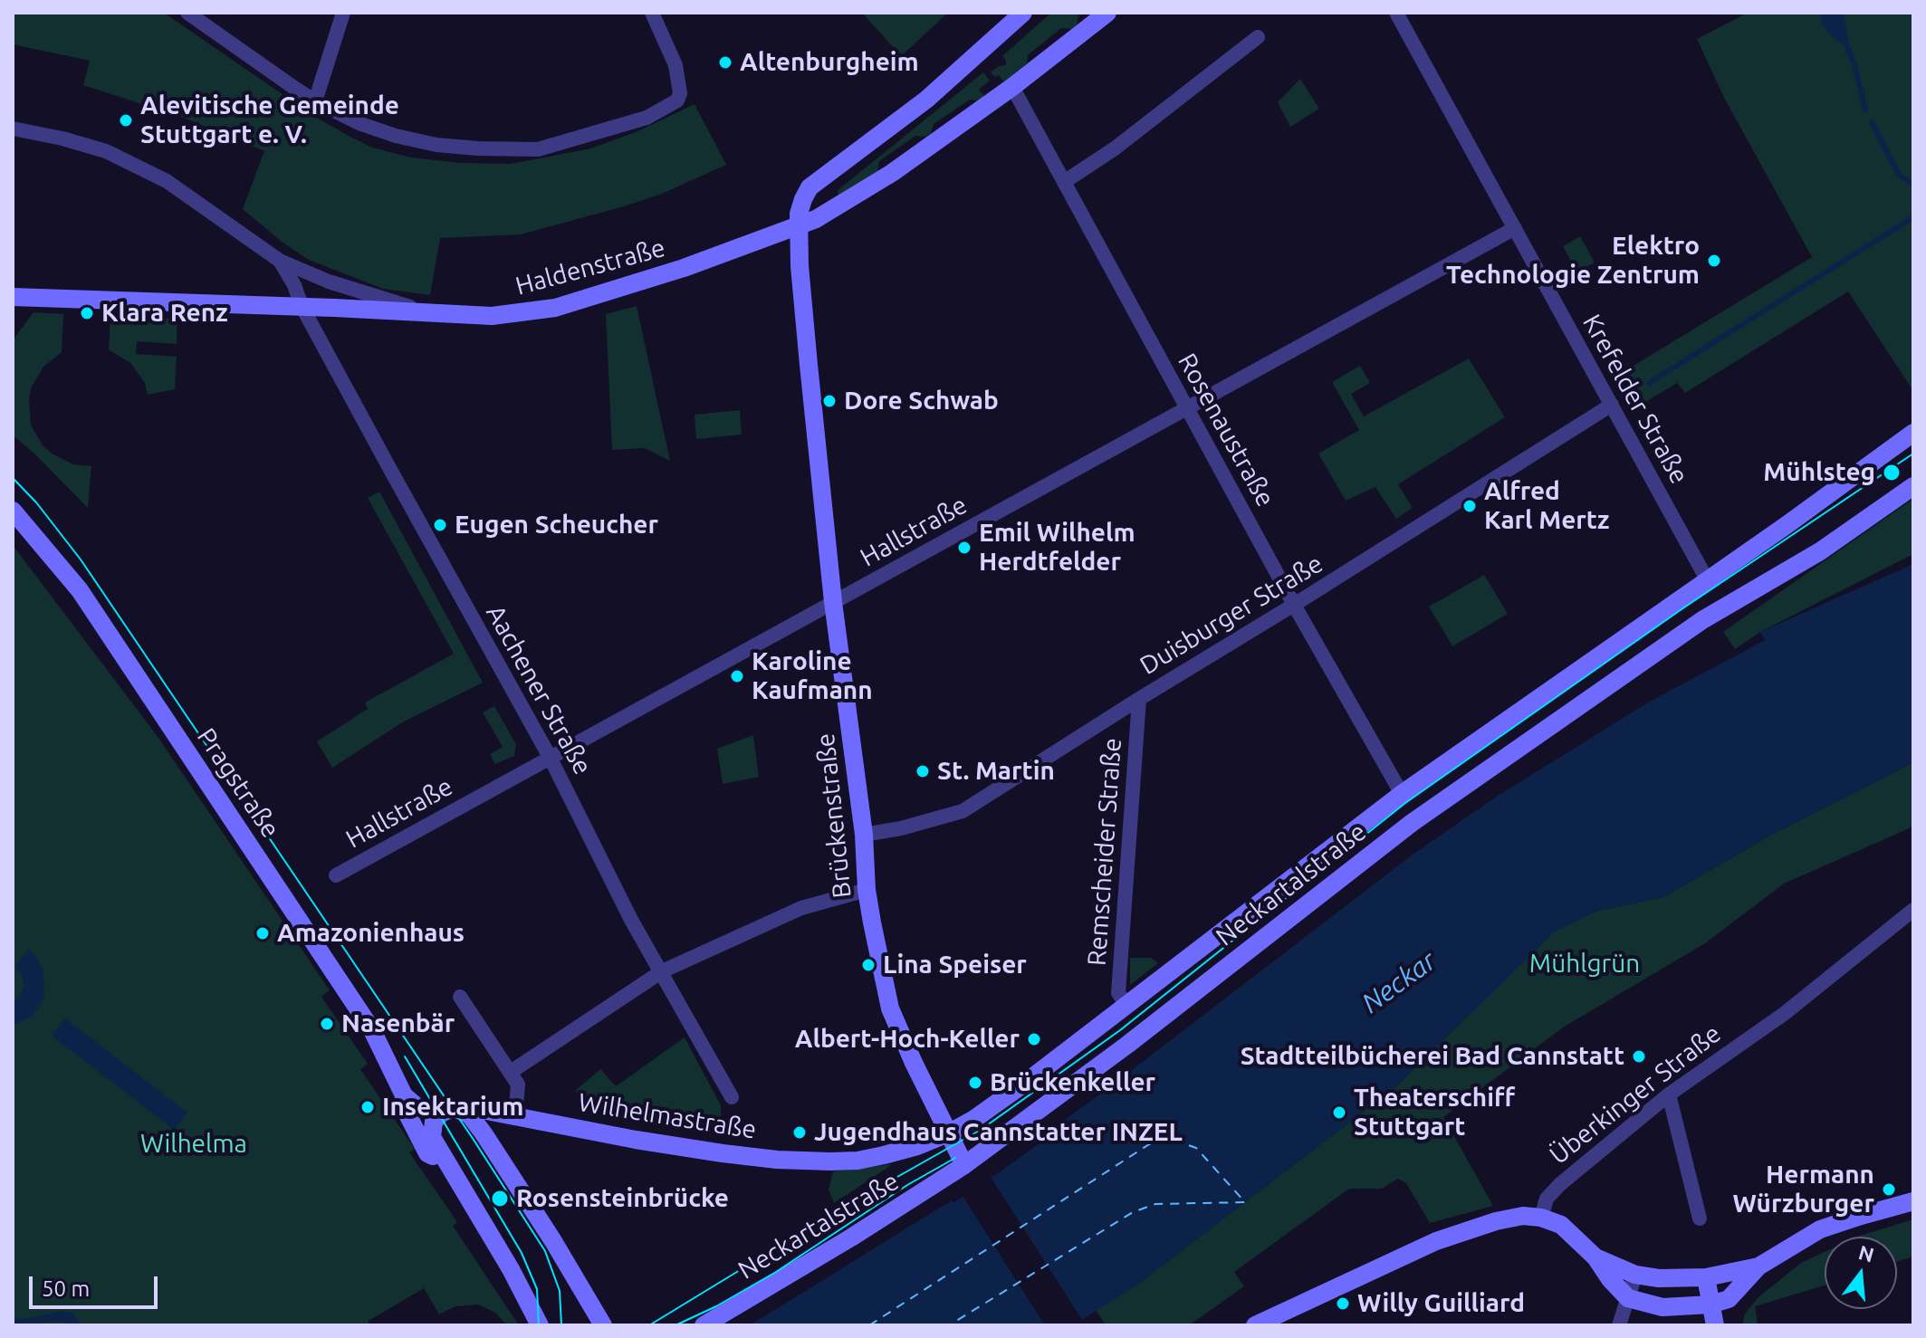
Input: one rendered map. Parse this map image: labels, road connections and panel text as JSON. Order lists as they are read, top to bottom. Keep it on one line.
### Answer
{"streets":{"main road":["Haldenstraße","Pragstraße","Brückenstraße","Neckartalstraße","Wilhelmastraße"],"street":["Krefelder Straße","Rosenaustraße","Hallstraße","Duisburger Straße","Aachener Straße","Remscheider Straße","Überkinger Straße"]},"crossings":[["Haldenstraße","Rosenaustraße"],["Haldenstraße","Aachener Straße"],["Haldenstraße","Brückenstraße"],["Krefelder Straße","Hallstraße"],["Krefelder Straße","Duisburger Straße"],["Krefelder Straße","Neckartalstraße"],["Rosenaustraße","Hallstraße"],["Rosenaustraße","Duisburger Straße"],["Rosenaustraße","Neckartalstraße"],["Hallstraße","Aachener Straße"],["Hallstraße","Brückenstraße"],["Duisburger Straße","Brückenstraße"],["Duisburger Straße","Remscheider Straße"],["Brückenstraße","Neckartalstraße"],["Brückenstraße","Wilhelmastraße"],["Remscheider Straße","Neckartalstraße"],["Neckartalstraße","Wilhelmastraße"]],"water":["Neckar"],"parks":["Mühlgrün","Wilhelma"],"places":["Altenburgheim","Alevitische Gemeinde Stuttgart e. V.","Elektro Technologie Zentrum","Klara Renz","Dore Schwab","Mühlsteg","Alfred Karl Mertz","Eugen Scheucher","Emil Wilhelm Herdtfelder","Karoline Kaufmann","St. Martin","Amazonienhaus","Lina Speiser","Nasenbär","Albert-Hoch-Keller","Stadtteilbücherei Bad Cannstatt","Brückenkeller","Insektarium","Theaterschiff Stuttgart","Jugendhaus Cannstatter INZEL","Hermann Würzburger","Rosensteinbrücke","Willy Guilliard"],"scale_bar":"50 m","north":"top"}
